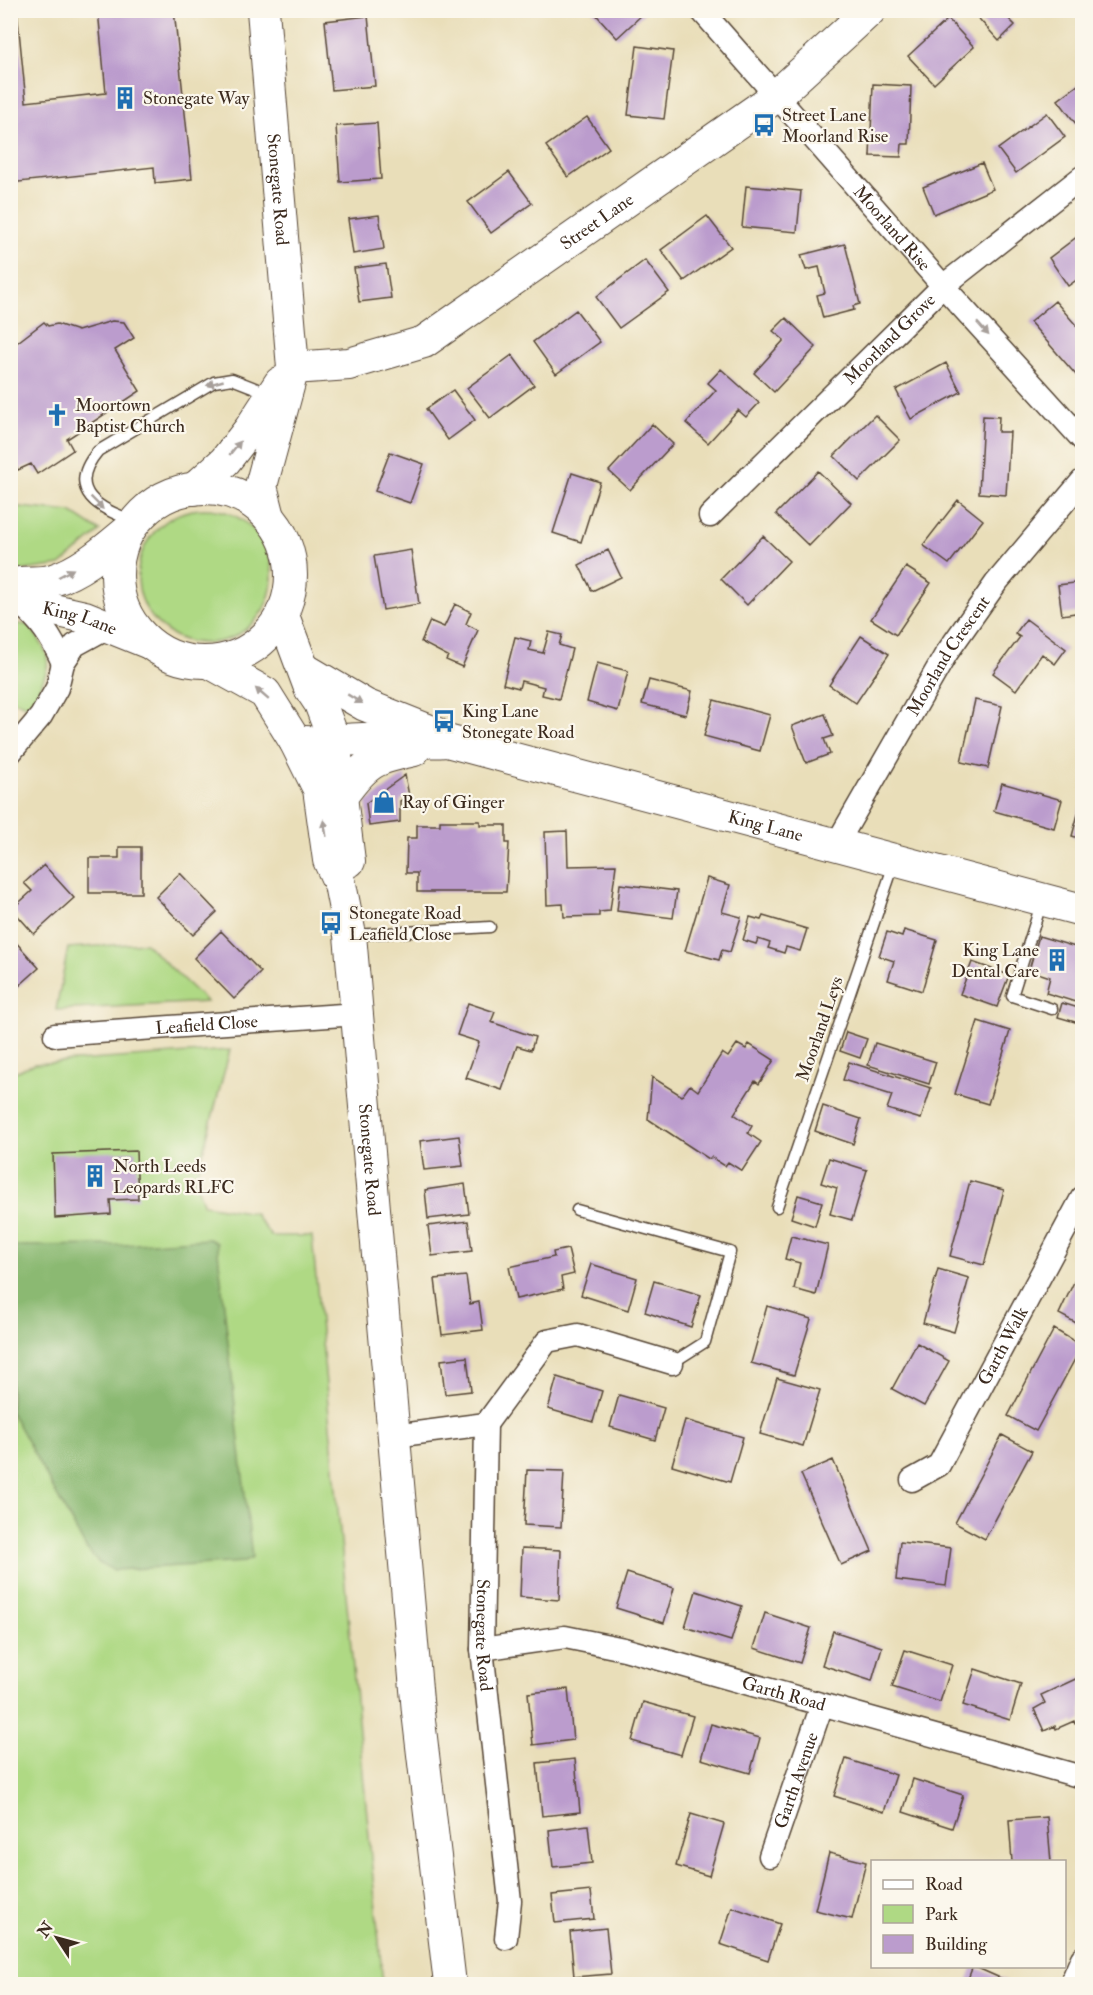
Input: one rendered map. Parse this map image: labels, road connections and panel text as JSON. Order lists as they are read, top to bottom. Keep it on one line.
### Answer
{"streets":{"main road":["Stonegate Road","Street Lane","King Lane"],"street":["Moorland Rise","Moorland Grove","Moorland Crescent","Leafield Close","Garth Walk","Garth Road","Garth Avenue"],"lane":["Moorland Leys"]},"crossings":[["Stonegate Road","Street Lane"],["Stonegate Road","King Lane"],["Stonegate Road","Leafield Close"],["Stonegate Road","Garth Road"],["Street Lane","Moorland Rise"],["Moorland Rise","Moorland Grove"],["King Lane","Moorland Crescent"],["King Lane","Moorland Leys"],["Garth Road","Garth Avenue"]],"one_way":["Moorland Rise"],"places":{"building":["Stonegate Way","King Lane Dental Care","North Leeds Leopards RLFC"],"bus stop":["Street Lane Moorland Rise","King Lane Stonegate Road","Stonegate Road Leafield Close"],"church":["Moortown Baptist Church"],"shop":["Ray of Ginger"]},"legend":["Road","Park","Building"],"north":"top left"}
